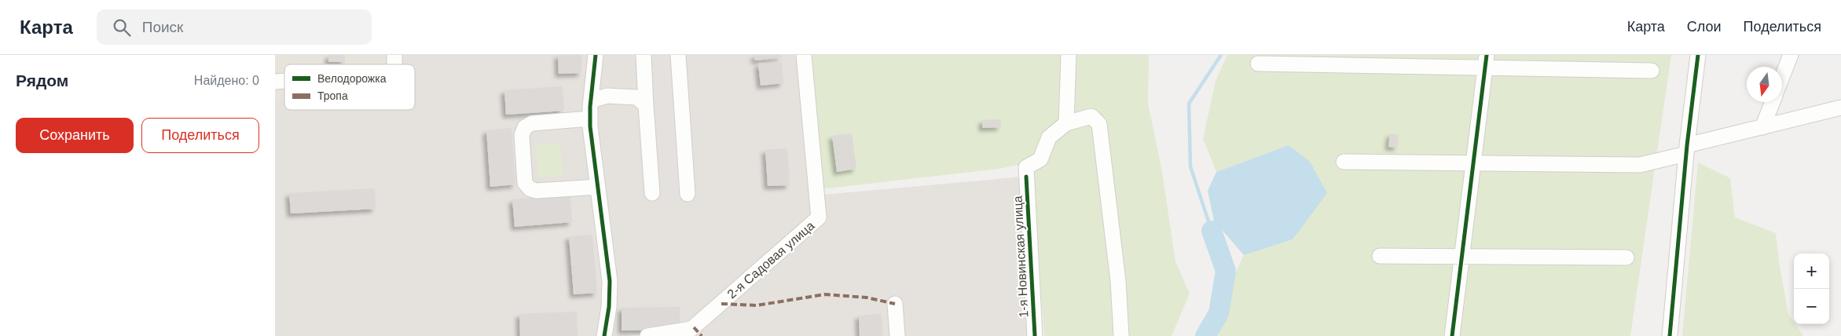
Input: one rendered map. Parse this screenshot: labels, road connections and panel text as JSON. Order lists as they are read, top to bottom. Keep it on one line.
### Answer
{"streets":{"street":["1-я Новинская улица","2-я Садовая улица"]},"legend":["Велодорожка","Тропа"],"north":"bottom","page":{"header":"Карта","search":"Поиск","nav":["Карта","Слои","Поделиться"],"heading":["Рядом","Найдено: 0"],"buttons":["Сохранить","Поделиться"],"map_buttons":["+","−"]}}
